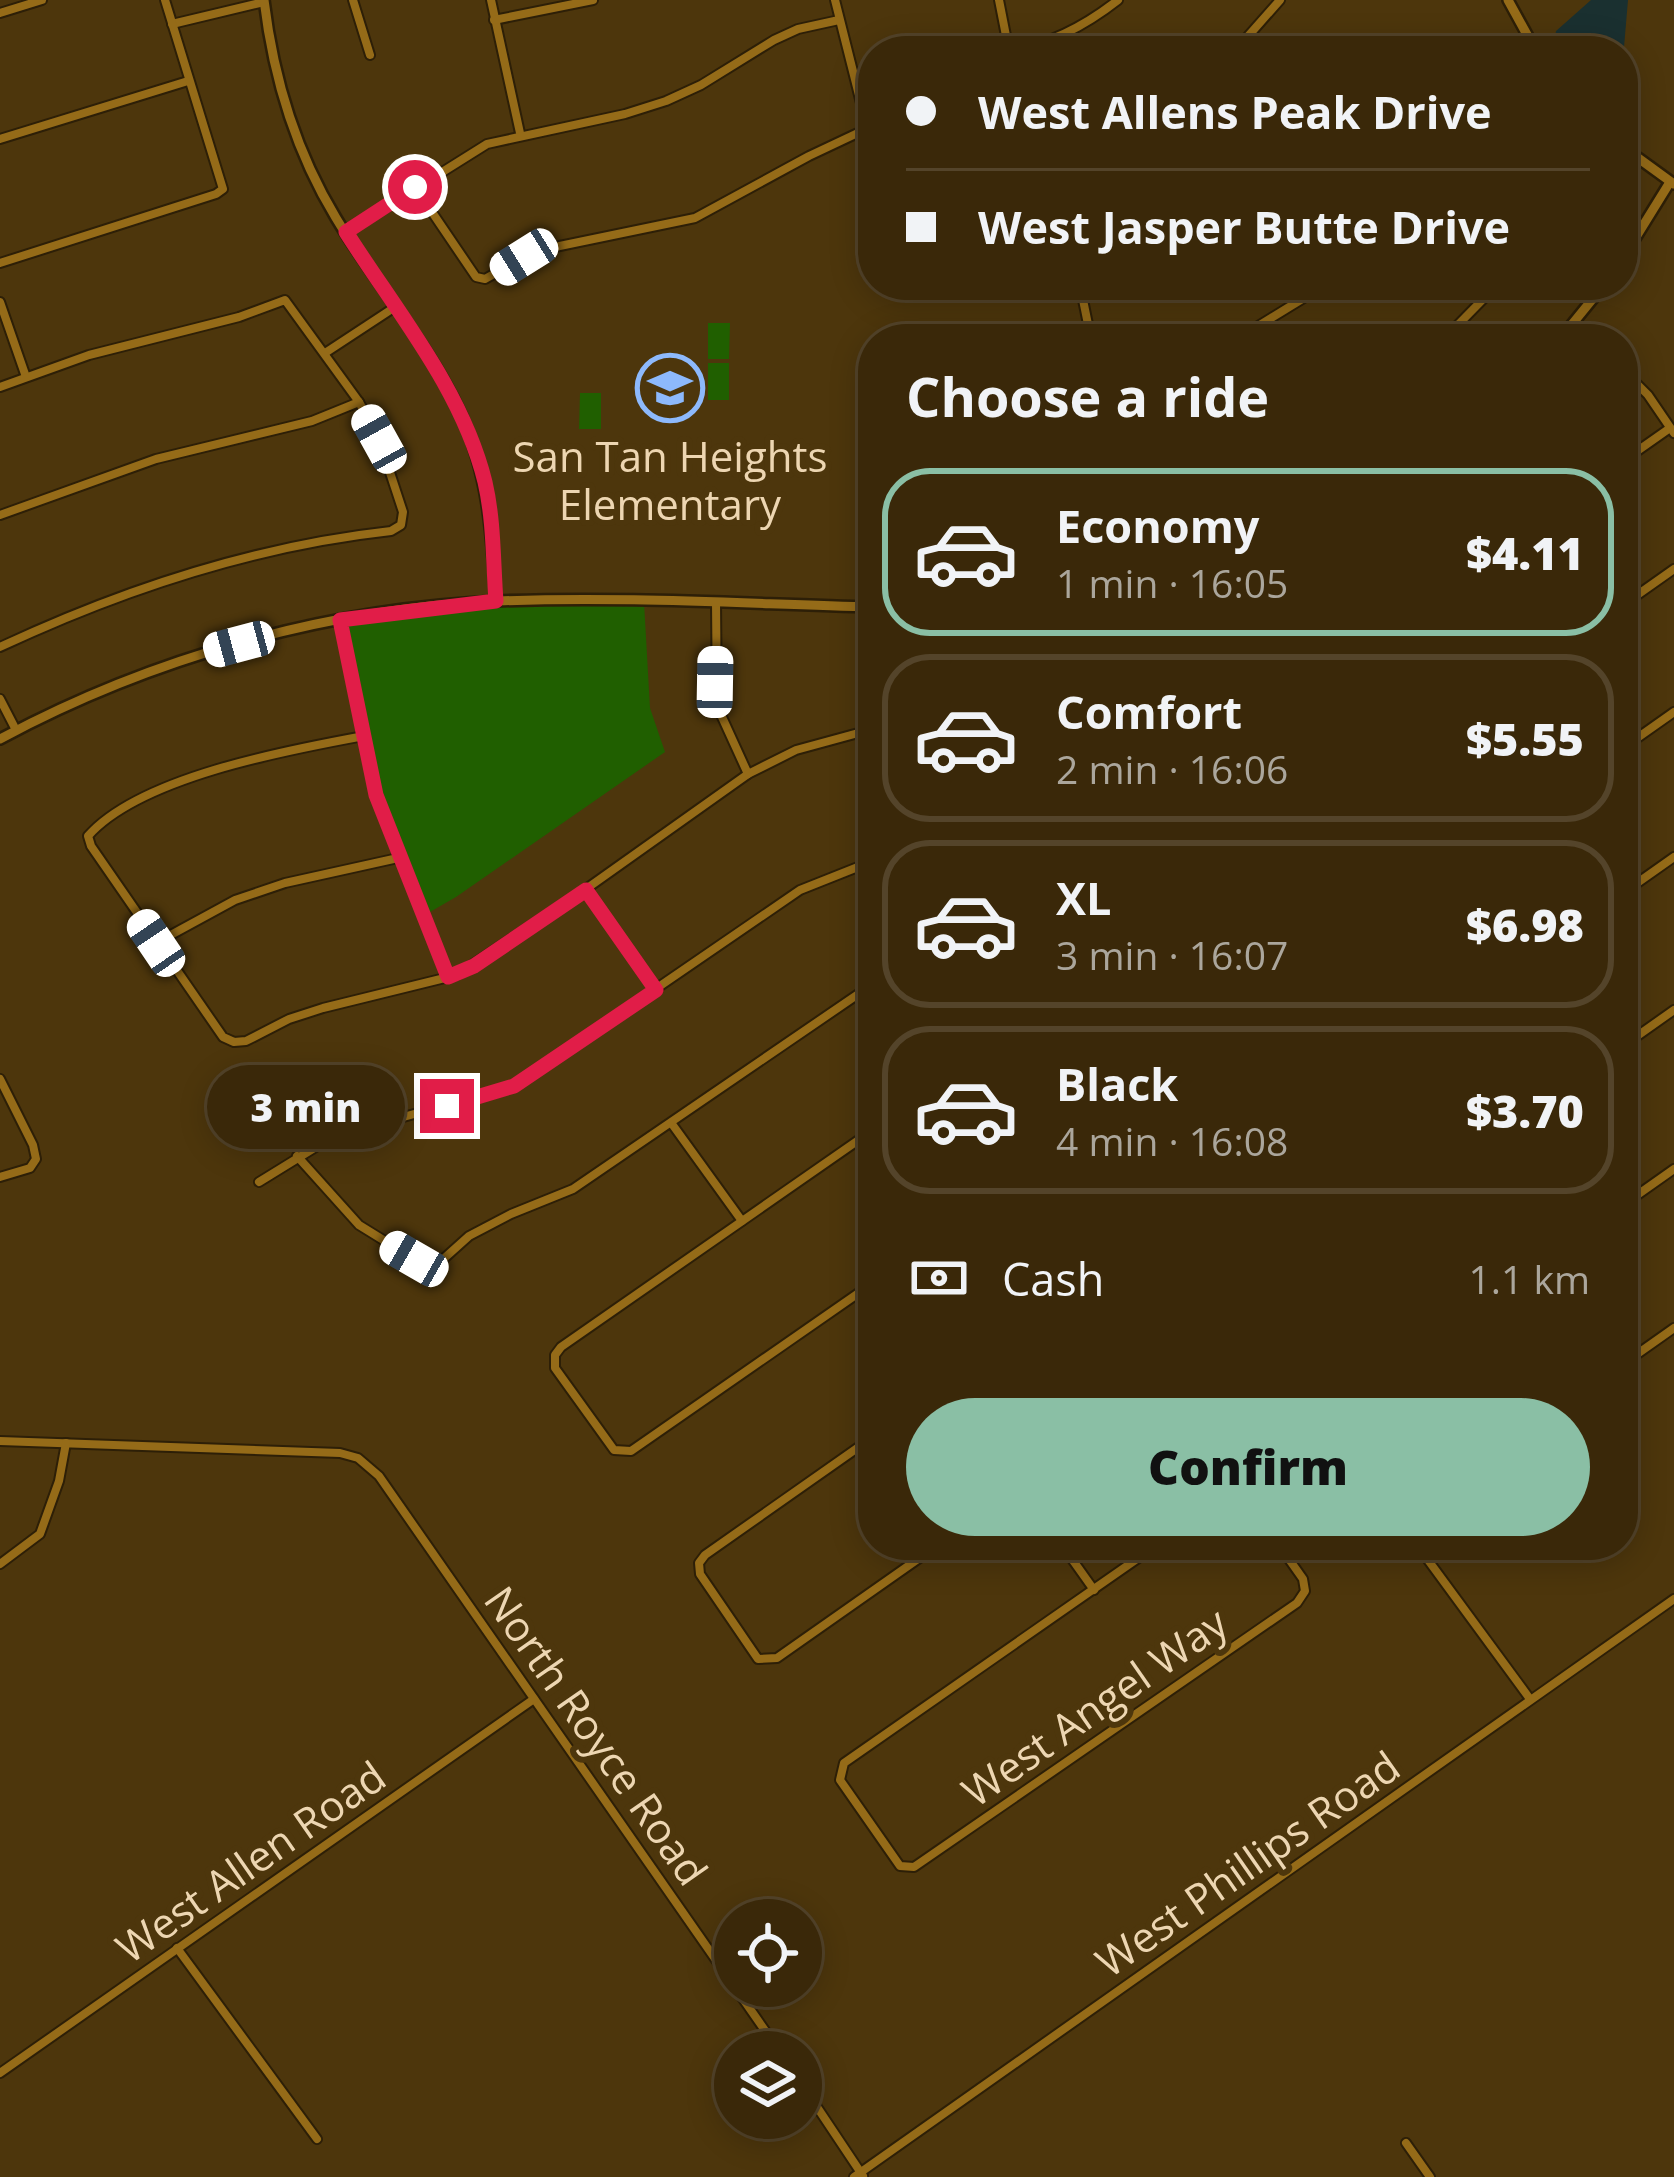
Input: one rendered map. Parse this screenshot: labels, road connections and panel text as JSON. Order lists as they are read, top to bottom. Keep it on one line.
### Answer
{"streets":{"street":["West Angel Way","North Royce Road","West Allen Road","West Phillips Road"]},"crossings":[["North Royce Road","West Allen Road"]],"places":{"school or university":["San Tan Heights Elementary"]},"page":{"banner":["West Allens Peak Drive","West Jasper Butte Drive"],"heading":"Choose a ride","list":[{"name":"Economy","note":"1 min · 16:05","value":"$4.11"},{"name":"Comfort","note":"2 min · 16:06","value":"$5.55"},{"name":"XL","note":"3 min · 16:07","value":"$6.98"},{"name":"Black","note":"4 min · 16:08","value":"$3.70"}],"bubble":"3 min","pay":["Cash","1.1 km"],"buttons":"Confirm"}}
